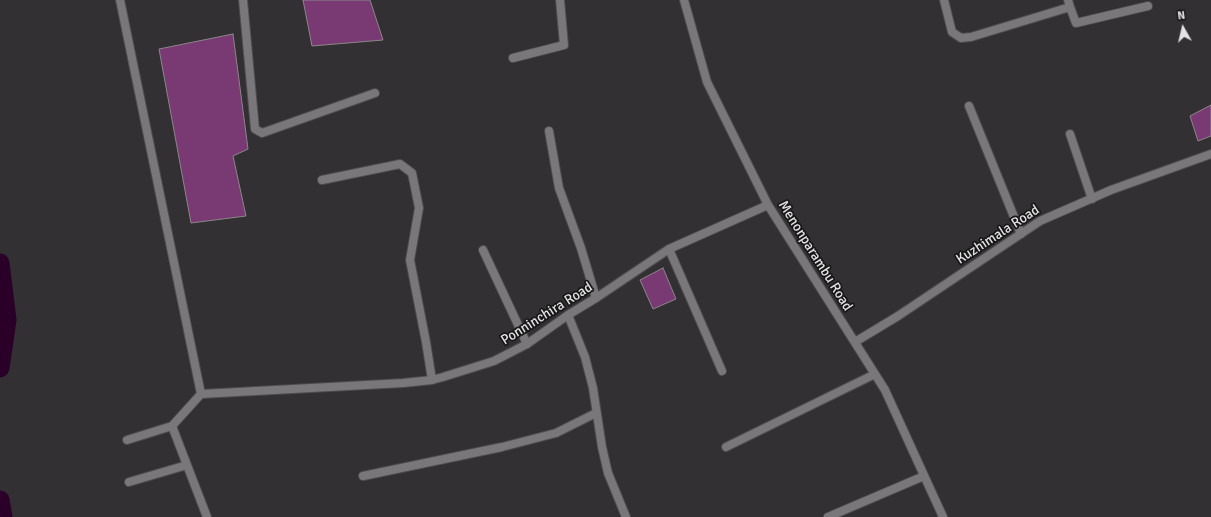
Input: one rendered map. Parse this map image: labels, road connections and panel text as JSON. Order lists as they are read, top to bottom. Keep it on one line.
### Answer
{"streets":{"street":["Kuzhimala Road","Menonparambu Road","Ponninchira Road"]},"crossings":[["Kuzhimala Road","Menonparambu Road"],["Menonparambu Road","Ponninchira Road"]],"north":"top"}
